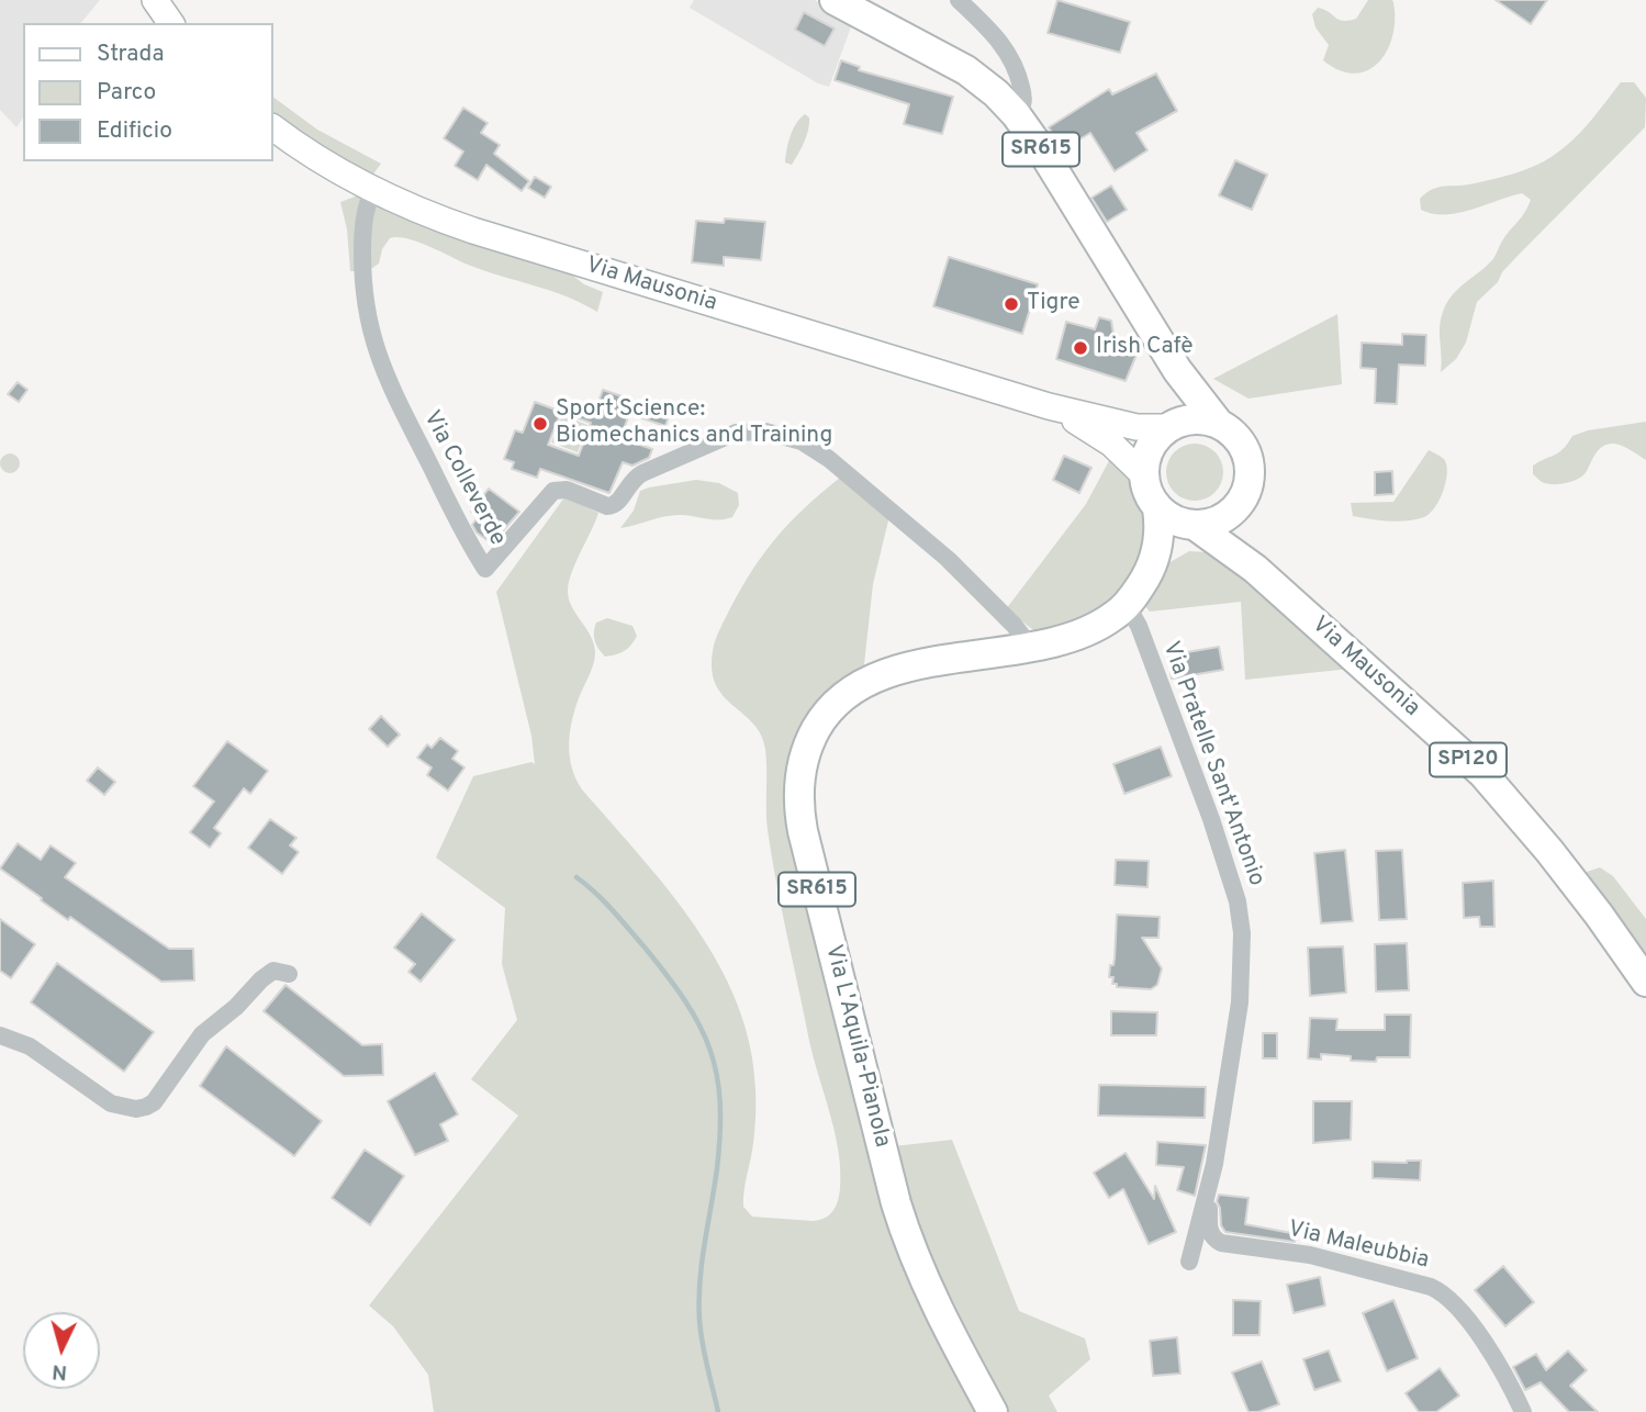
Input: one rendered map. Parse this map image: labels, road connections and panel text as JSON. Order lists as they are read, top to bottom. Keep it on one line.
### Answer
{"streets":{"main road":["SR615","Via Mausonia","SP120","Via L'Aquila-Pianola"],"street":["Via Colleverde","Via Pratelle Sant'Antonio","Via Maleubbia"]},"crossings":[["SR615","Via Mausonia"],["SR615","Via L'Aquila-Pianola"],["Via Mausonia","Via Colleverde"],["Via Mausonia","Via L'Aquila-Pianola"],["Via Colleverde","Via L'Aquila-Pianola"],["Via Pratelle Sant'Antonio","Via L'Aquila-Pianola"],["Via Pratelle Sant'Antonio","Via Maleubbia"]],"places":["Tigre","Irish Cafè","Sport Science: Biomechanics and Training"],"legend":["Strada","Parco","Edificio"],"north":"bottom"}
